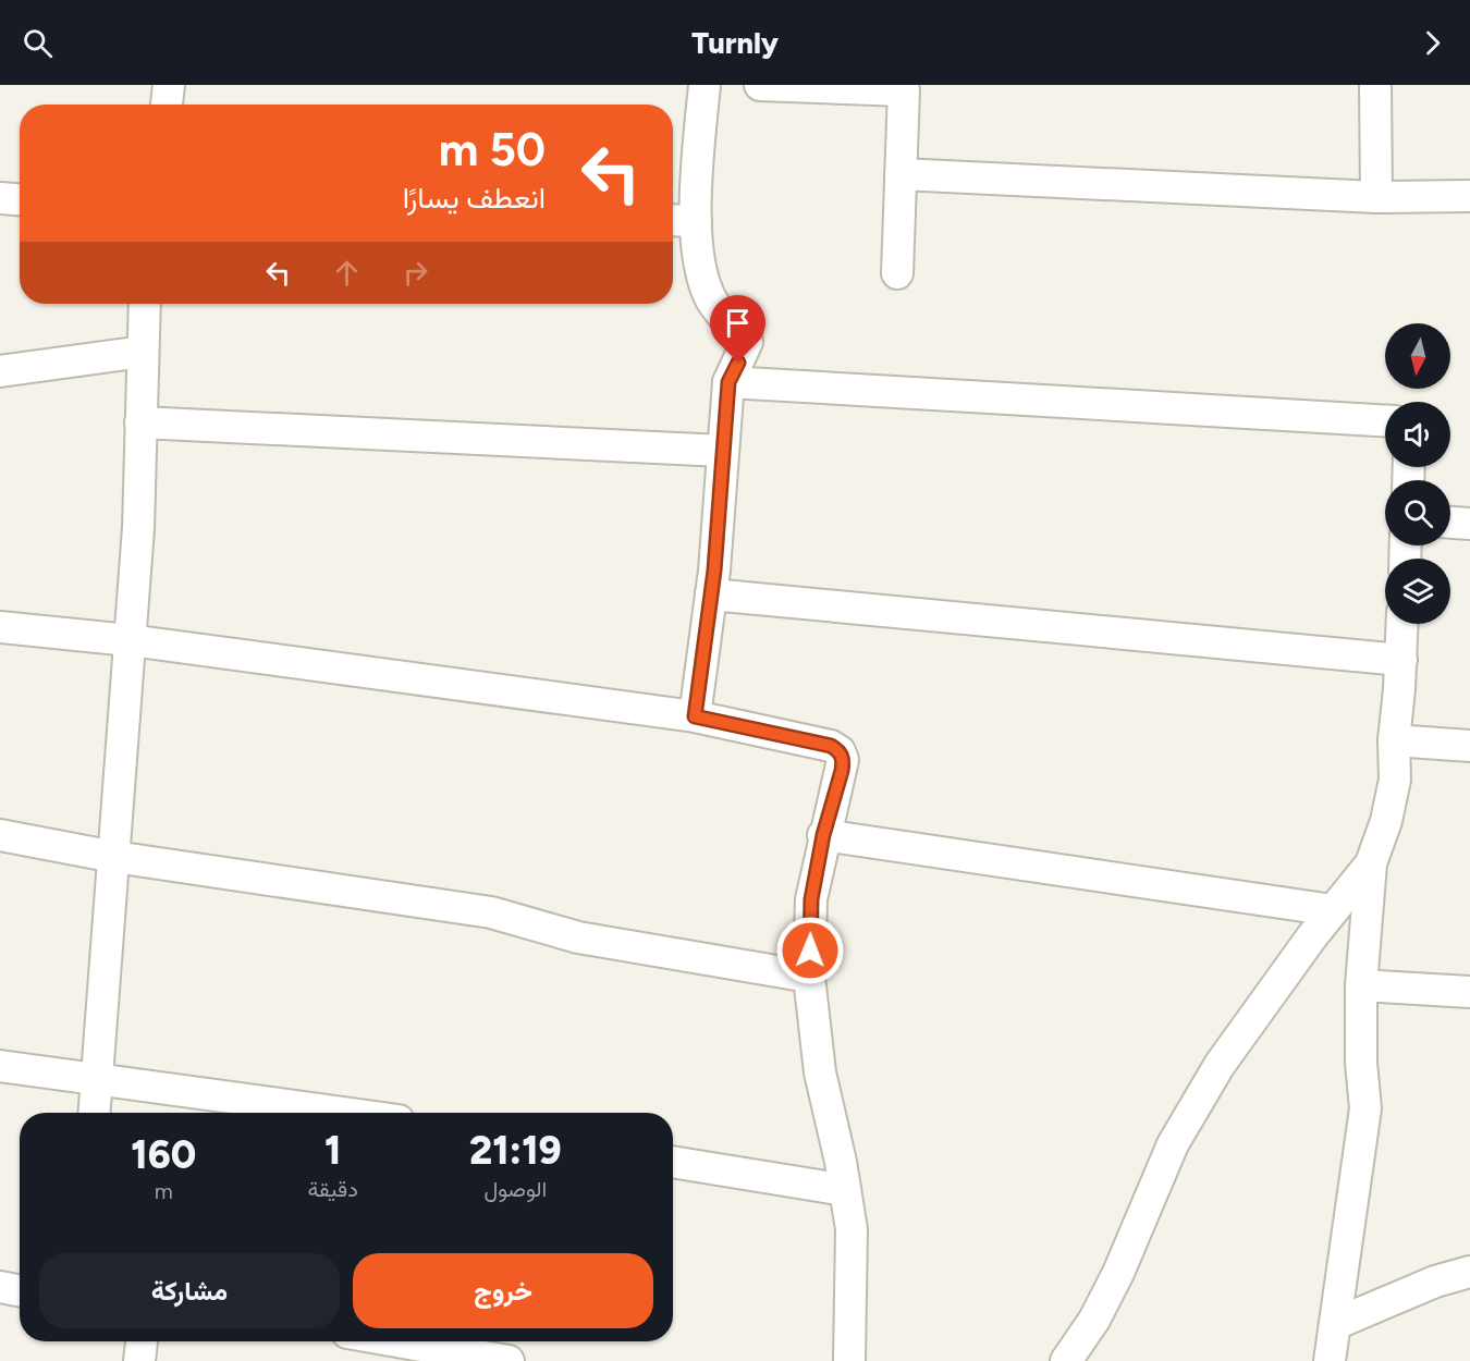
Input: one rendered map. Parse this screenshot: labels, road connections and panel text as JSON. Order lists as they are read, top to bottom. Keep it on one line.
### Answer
{"north":"bottom","page":{"header":"Turnly","turn":["50 m","انعطف يسارًا"],"eta":["21:19","الوصول","1","دقيقة","160","m"],"buttons":["خروج","مشاركة"]}}
